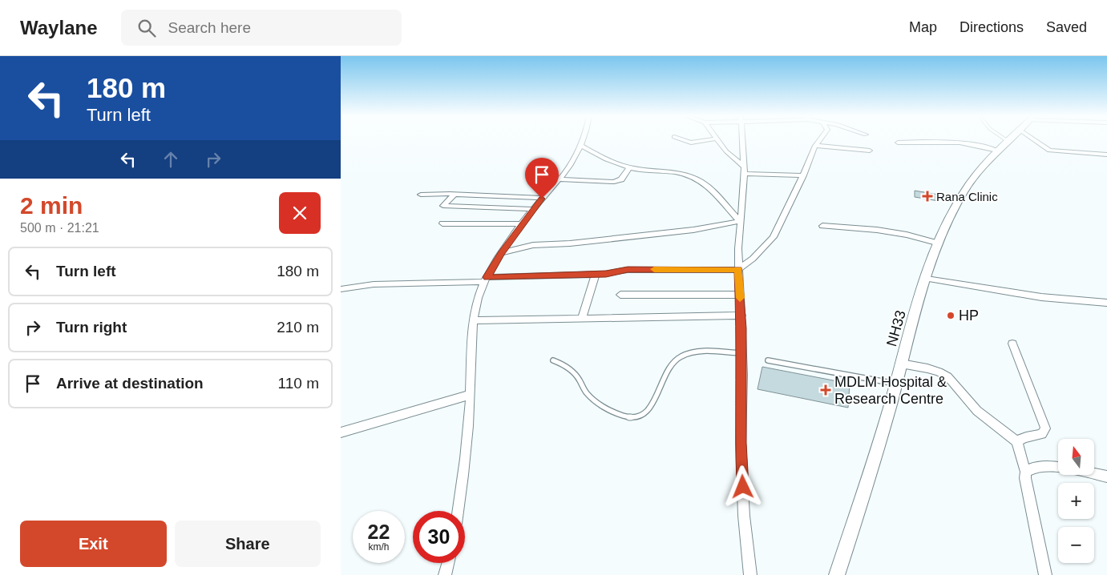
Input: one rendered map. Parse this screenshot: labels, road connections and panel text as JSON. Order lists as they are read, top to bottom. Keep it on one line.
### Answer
{"streets":{"main road":["NH33"]},"places":{"health":["Rana Clinic","MDLM Hospital & Research Centre"],"other":["HP"]},"north":"top","page":{"header":"Waylane","search":"Search here","nav":["Map","Directions","Saved"],"turn":["180 m","Turn left"],"heading":["2 min","500 m · 21:21"],"list":[{"name":"Turn left","value":"180 m"},{"name":"Turn right","value":"210 m"},{"name":"Arrive at destination","value":"110 m"}],"map_buttons":["+","−"],"speed":"22 km/h","limit":"30","buttons":["Exit","Share"]}}
